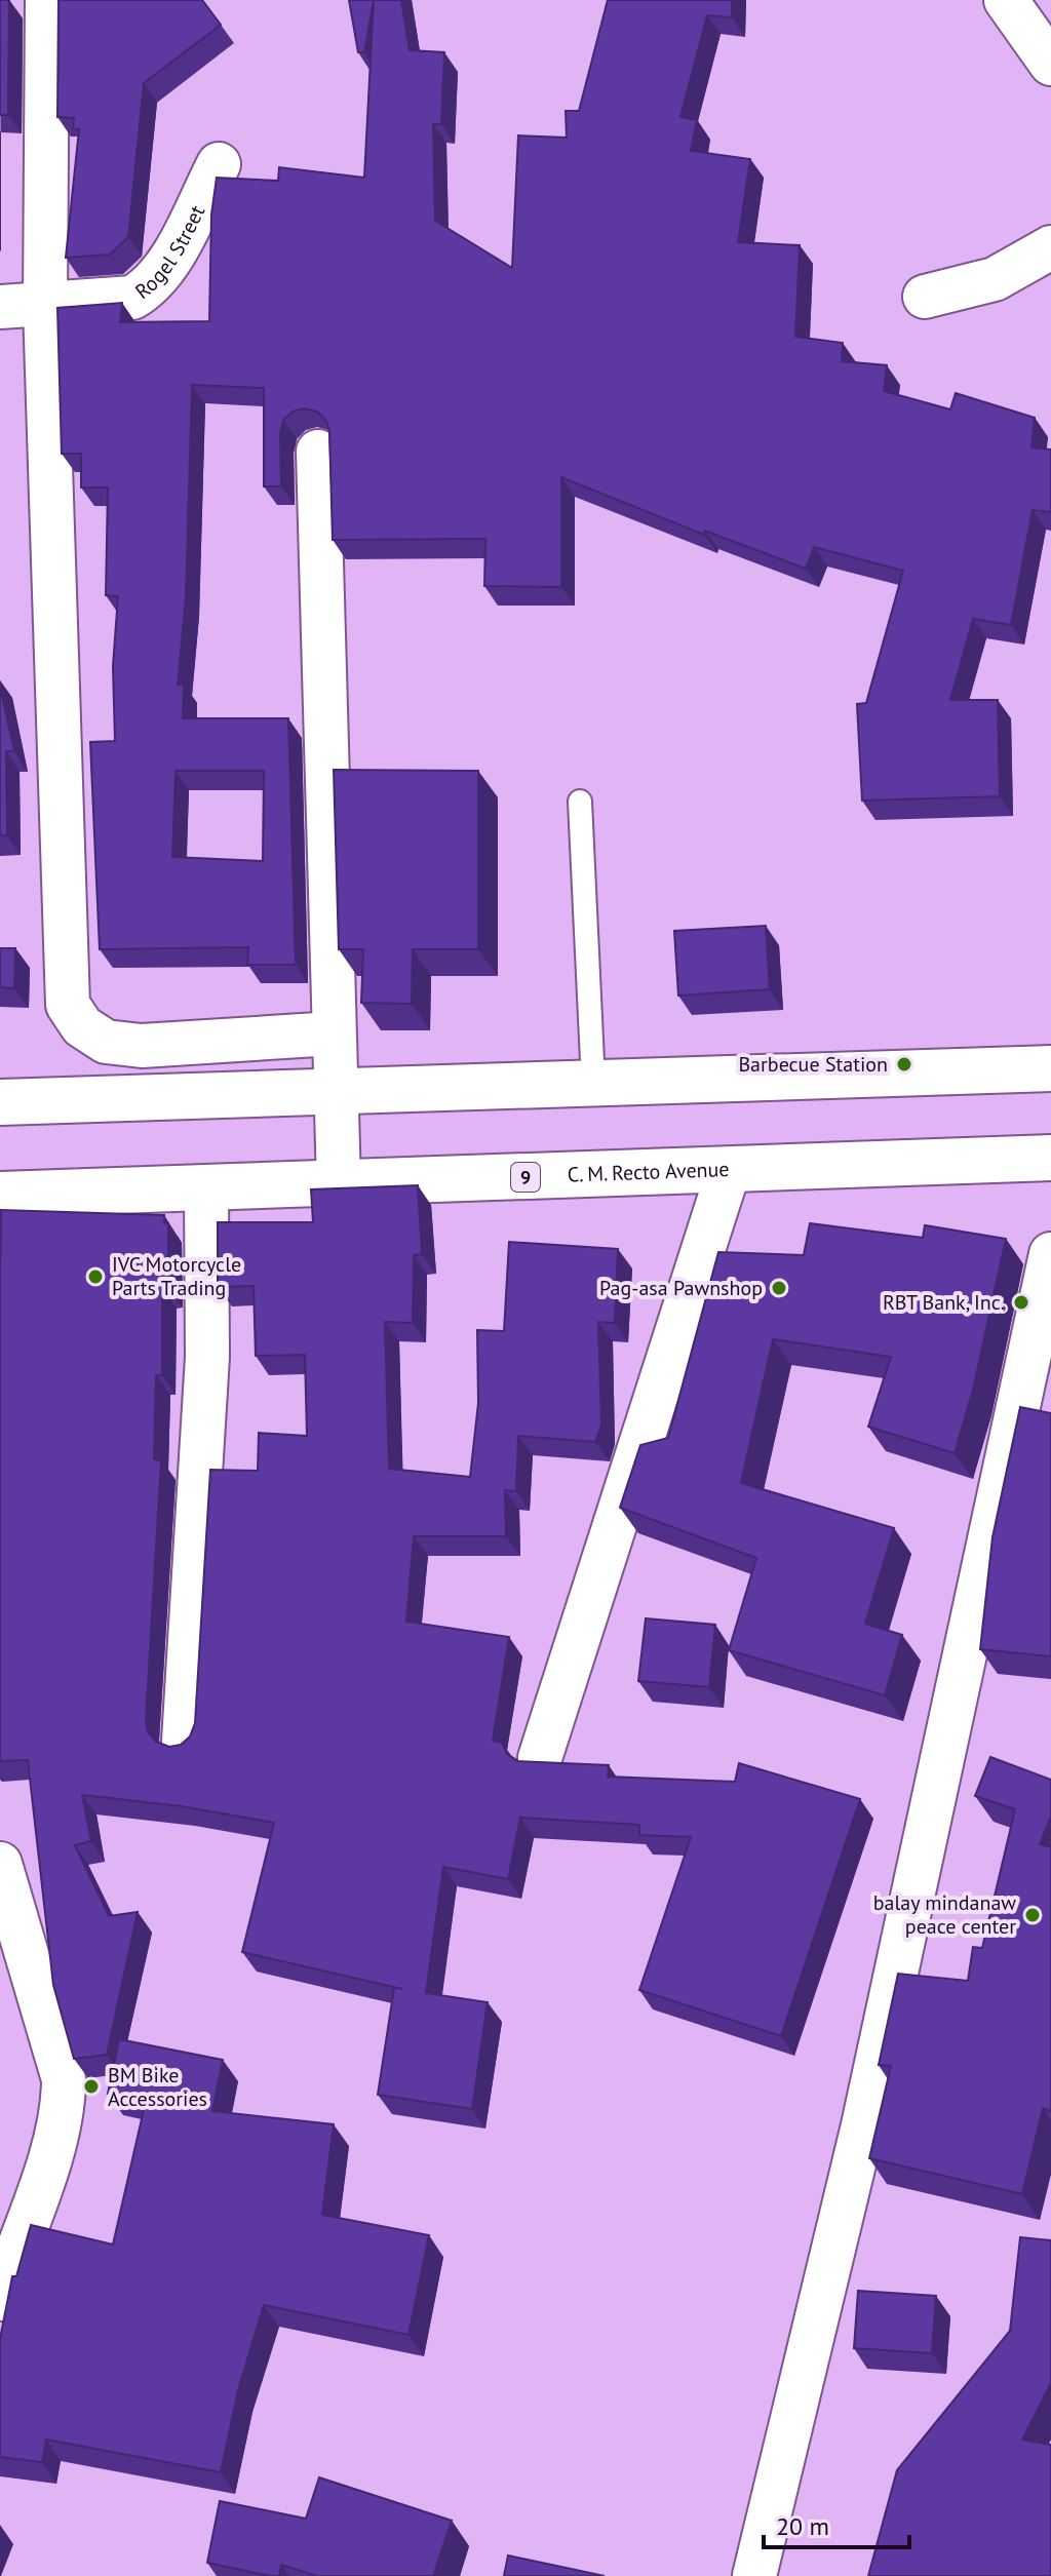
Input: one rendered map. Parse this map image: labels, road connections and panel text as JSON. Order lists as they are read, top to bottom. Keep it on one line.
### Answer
{"streets":{"highway":["C. M. Recto Avenue","9"],"street":["Rogel Street"]},"places":["Barbecue Station","IVC Motorcycle Parts Trading","Pag-asa Pawnshop","RBT Bank, Inc.","balay mindanaw peace center","BM Bike Accessories"],"scale_bar":"20 m"}
